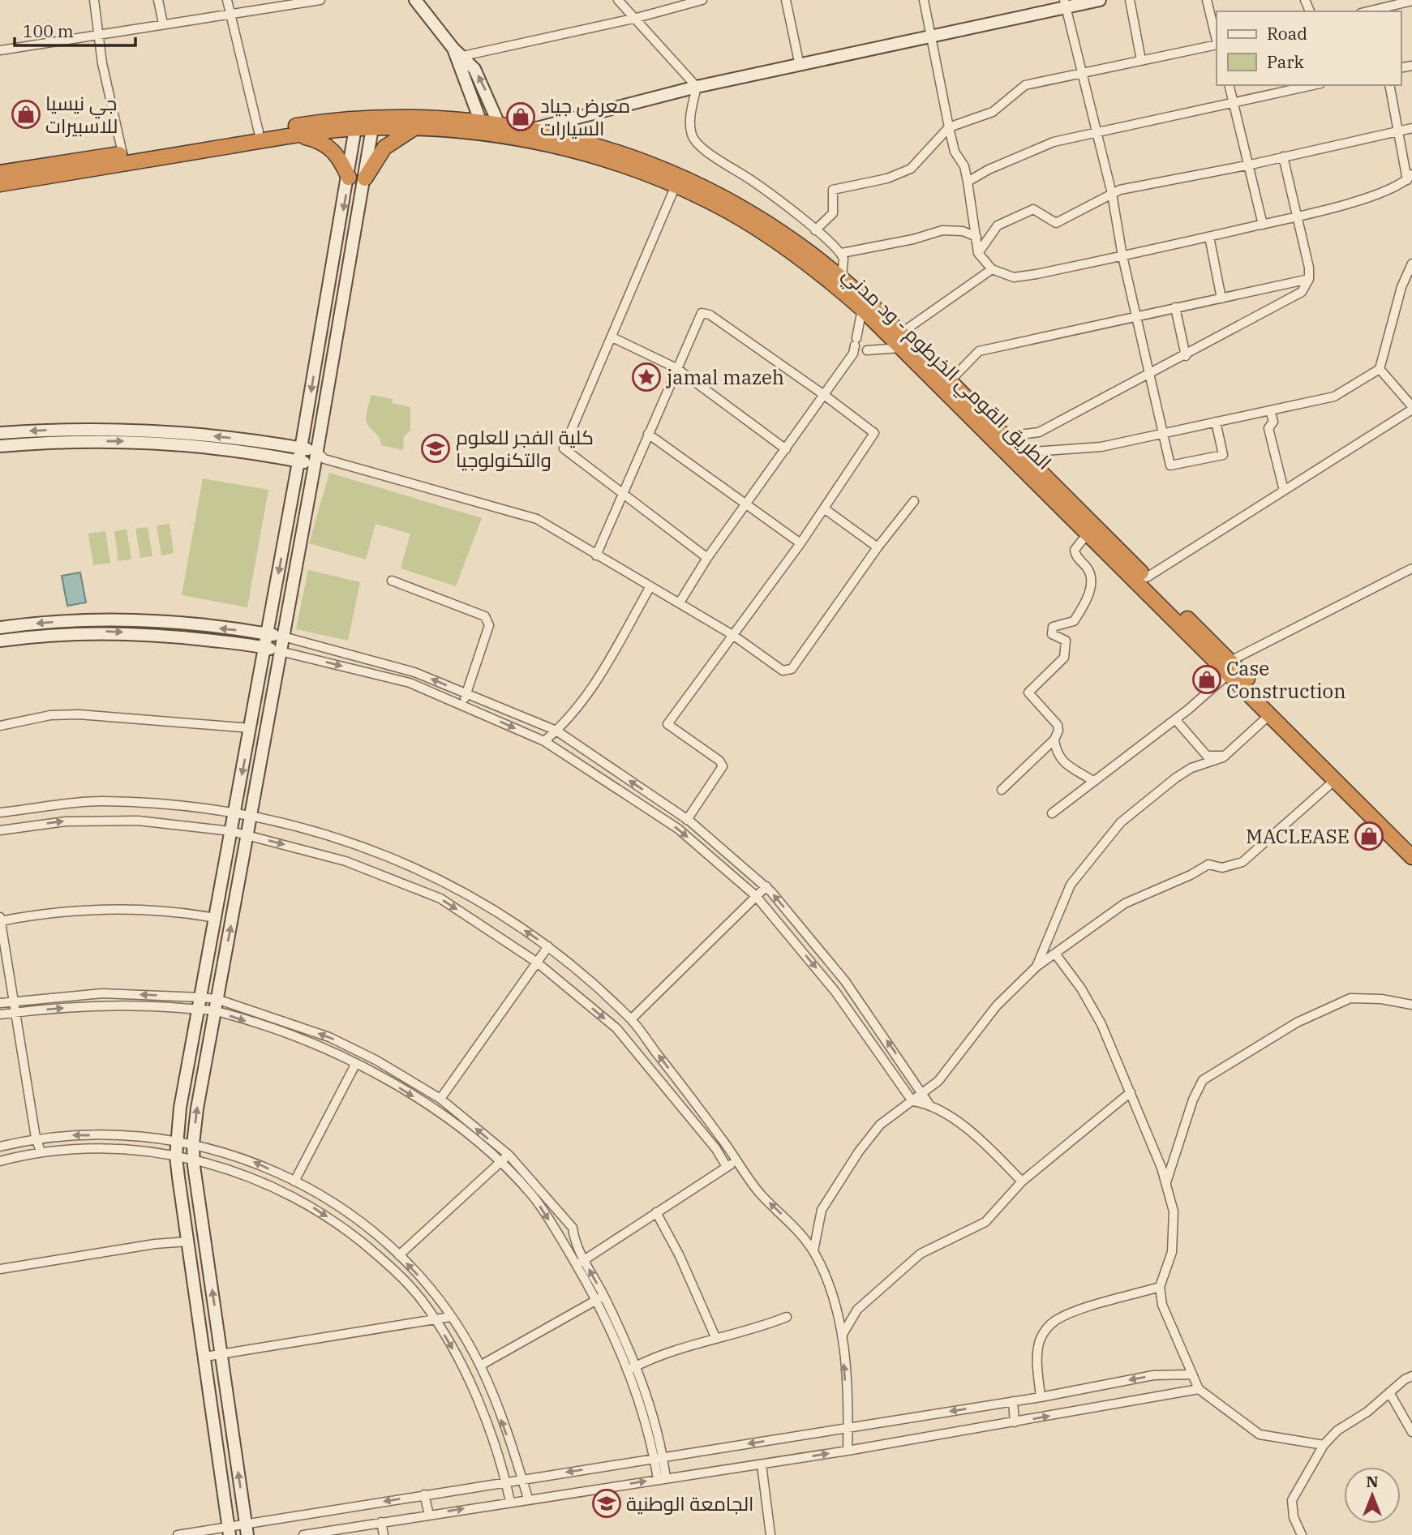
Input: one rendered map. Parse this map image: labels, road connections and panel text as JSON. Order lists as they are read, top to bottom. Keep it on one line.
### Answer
{"streets":{"highway":["الطريق القومي الخرطوم - ود مدني"]},"places":{"shop":["جي نيسيا للاسبيرات","معرض جياد السيارات","Case Construction","MACLEASE"],"place":["jamal mazeh"],"school or university":["كلية الفجر للعلوم والتكنولوجيا","الجامعة الوطنية"]},"legend":["Road","Park"],"scale_bar":"100 m","north":"top"}
